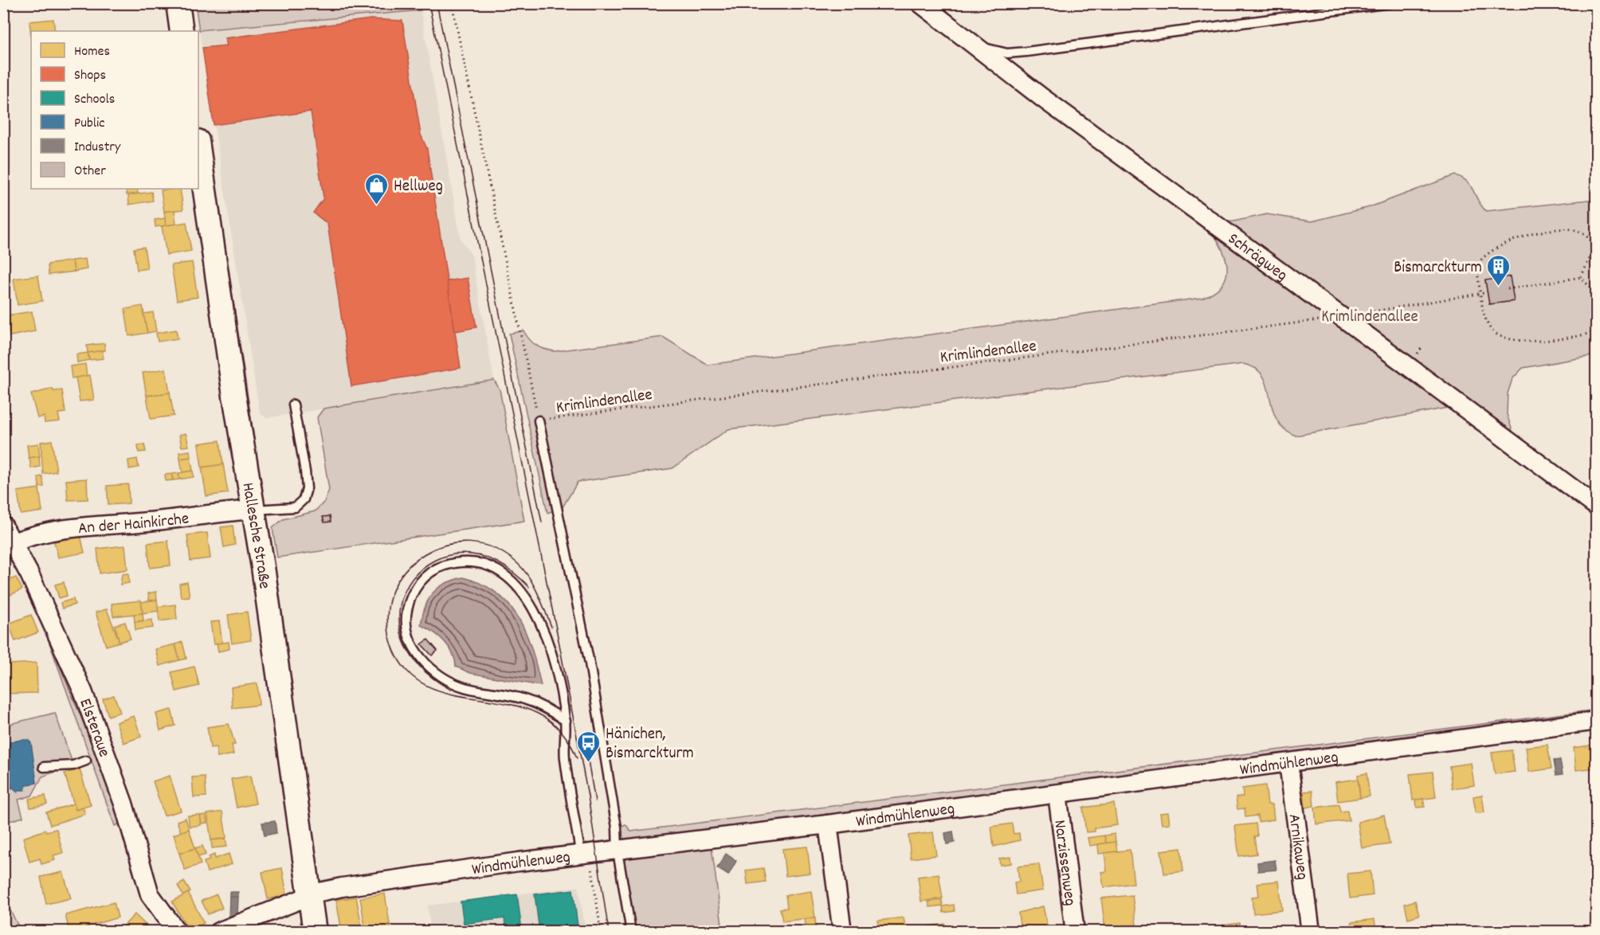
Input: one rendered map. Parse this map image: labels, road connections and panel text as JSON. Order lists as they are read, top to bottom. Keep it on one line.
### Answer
{"streets":{"street":["Schrägweg","An der Hainkirche","Hallesche Straße","Elsteraue","Windmühlenweg","Arnikaweg","Narzissenweg"],"path":["Krimlindenallee"]},"crossings":[["Schrägweg","Krimlindenallee"],["An der Hainkirche","Hallesche Straße"],["An der Hainkirche","Elsteraue"],["Hallesche Straße","Windmühlenweg"],["Windmühlenweg","Arnikaweg"],["Windmühlenweg","Narzissenweg"]],"parks":["Krimlindenallee"],"places":{"shop":["Hellweg"],"building":["Bismarckturm"],"bus stop":["Hänichen, Bismarckturm"]},"legend":["Homes","Shops","Schools","Public","Industry","Other"]}
